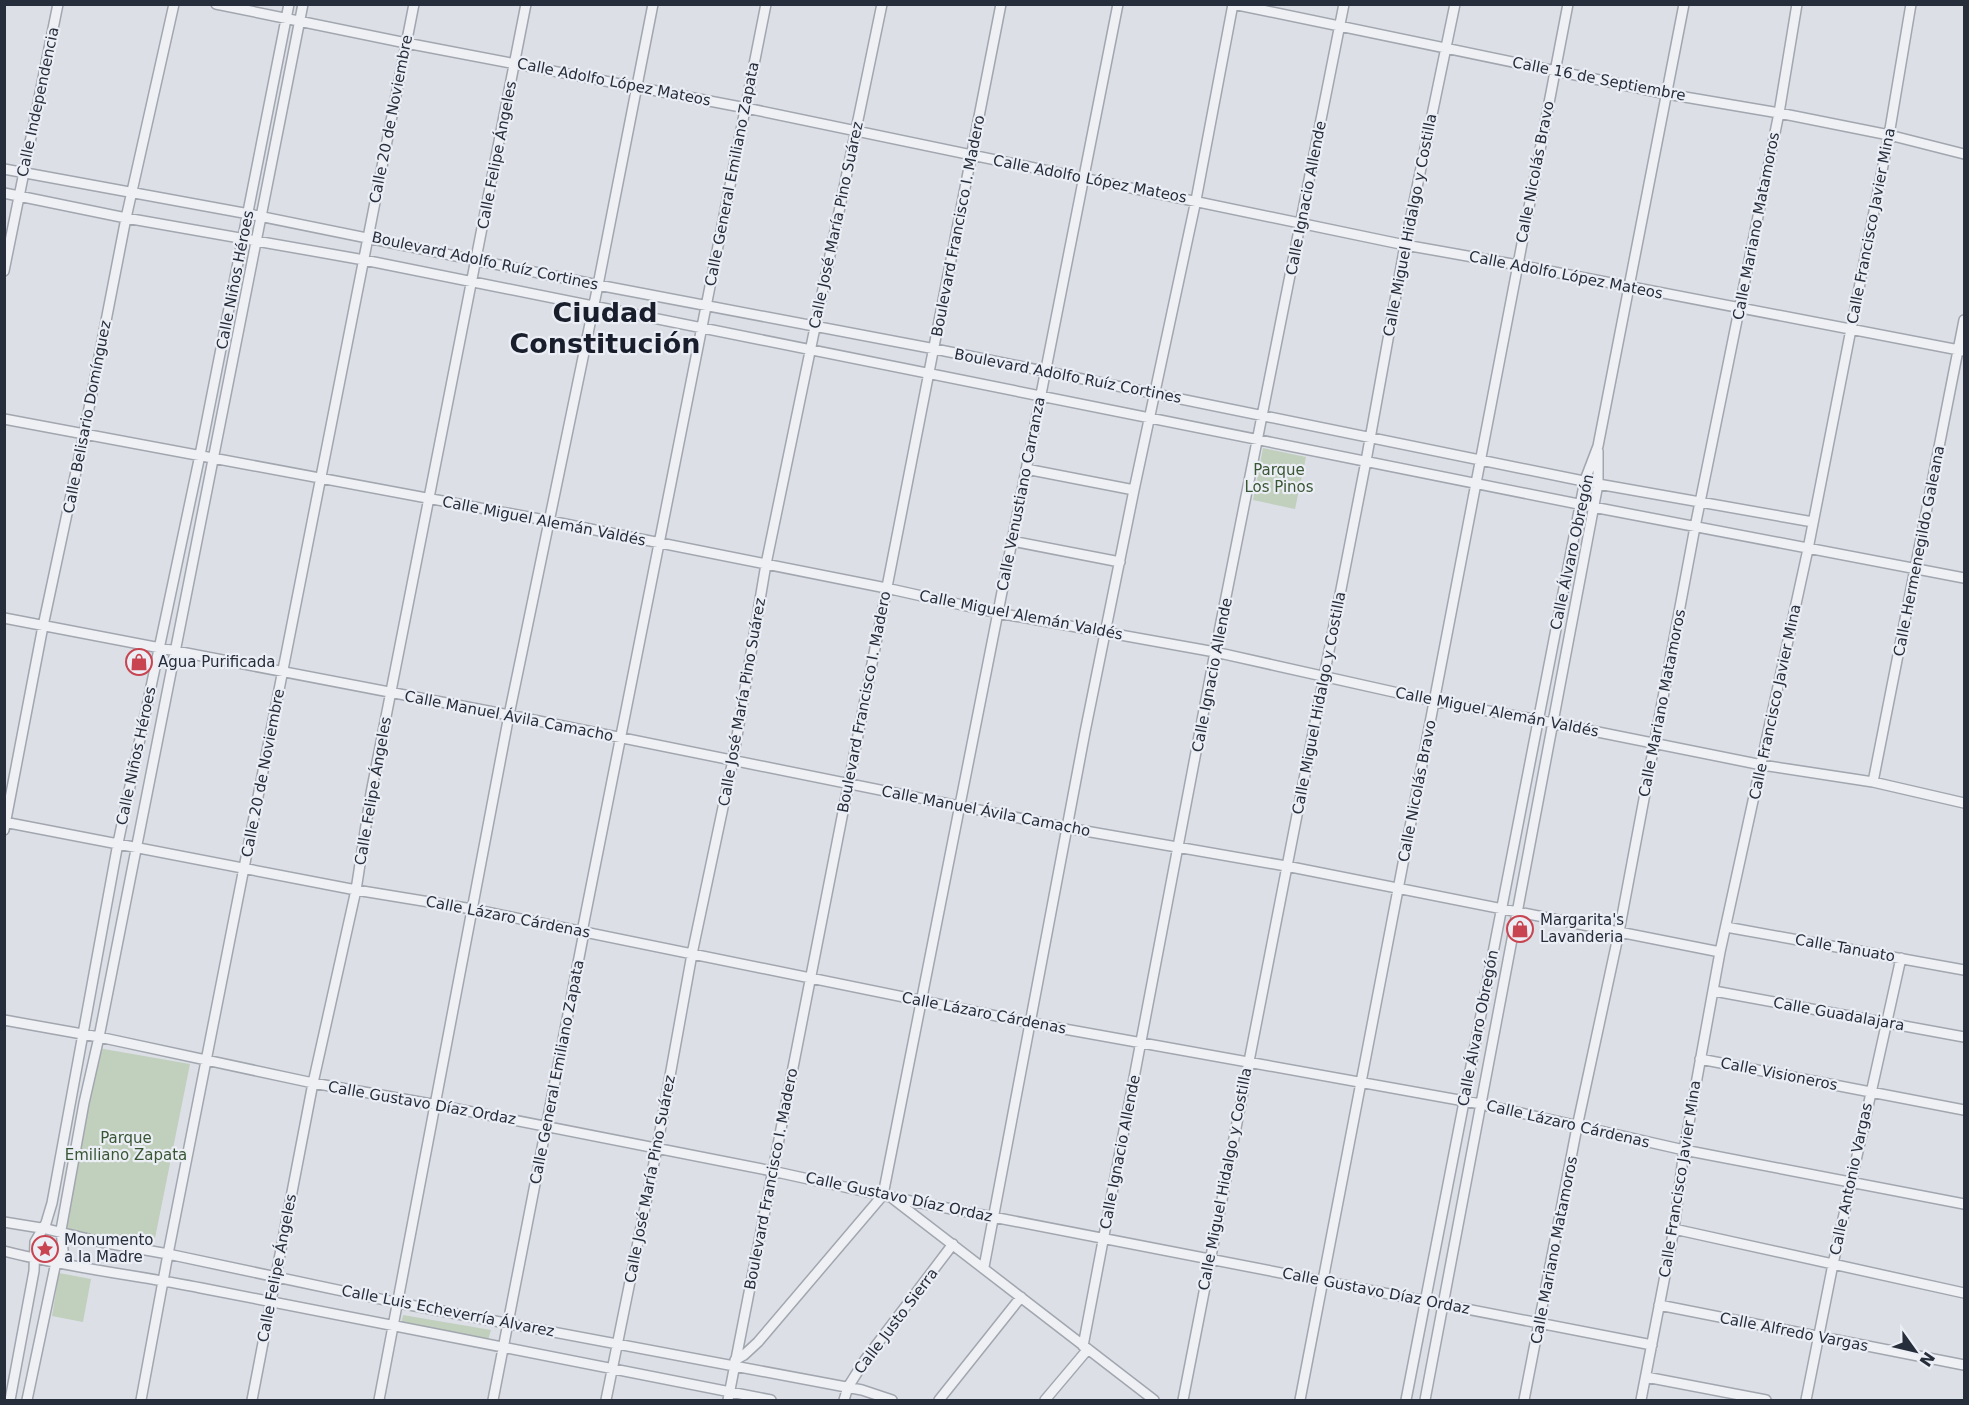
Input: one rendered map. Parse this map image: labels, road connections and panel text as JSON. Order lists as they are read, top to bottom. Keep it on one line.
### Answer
{"streets":{"street":["Calle 16 de Septiembre","Calle Adolfo López Mateos","Calle Independencia","Calle 20 de Noviembre","Calle Felipe Ángeles","Calle Nicolás Bravo","Calle General Emiliano Zapata","Calle Ignacio Allende","Calle José María Pino Suárez","Calle Miguel Hidalgo y Costilla","Boulevard Francisco I. Madero","Calle Mariano Matamoros","Calle Francisco Javier Mina","Boulevard Adolfo Ruíz Cortines","Calle Niños Héroes","Calle Belisario Domínguez","Calle Venustiano Carranza","Calle Miguel Alemán Valdés","Calle Hermenegildo Galeana","Calle Álvaro Obregón","Calle Manuel Ávila Camacho","Calle Lázaro Cárdenas","Calle Tanuato","Calle Guadalajara","Calle Visioneros","Calle Gustavo Díaz Ordaz","Calle Antonio Vargas","Calle Luis Echeverría Álvarez","Calle Justo Sierra","Calle Alfredo Vargas"]},"crossings":[["Calle 16 de Septiembre","Calle Nicolás Bravo"],["Calle 16 de Septiembre","Calle Ignacio Allende"],["Calle 16 de Septiembre","Calle Miguel Hidalgo y Costilla"],["Calle 16 de Septiembre","Calle Mariano Matamoros"],["Calle 16 de Septiembre","Calle Francisco Javier Mina"],["Calle 16 de Septiembre","Calle Álvaro Obregón"],["Calle Adolfo López Mateos","Calle 20 de Noviembre"],["Calle Adolfo López Mateos","Calle Felipe Ángeles"],["Calle Adolfo López Mateos","Calle Nicolás Bravo"],["Calle Adolfo López Mateos","Calle General Emiliano Zapata"],["Calle Adolfo López Mateos","Calle Ignacio Allende"],["Calle Adolfo López Mateos","Calle José María Pino Suárez"],["Calle Adolfo López Mateos","Calle Miguel Hidalgo y Costilla"],["Calle Adolfo López Mateos","Boulevard Francisco I. Madero"],["Calle Adolfo López Mateos","Calle Mariano Matamoros"],["Calle Adolfo López Mateos","Calle Francisco Javier Mina"],["Calle Adolfo López Mateos","Calle Niños Héroes"],["Calle Adolfo López Mateos","Calle Venustiano Carranza"],["Calle Adolfo López Mateos","Calle Hermenegildo Galeana"],["Calle Adolfo López Mateos","Calle Álvaro Obregón"],["Calle Independencia","Boulevard Adolfo Ruíz Cortines"],["Calle 20 de Noviembre","Boulevard Adolfo Ruíz Cortines"],["Calle 20 de Noviembre","Calle Miguel Alemán Valdés"],["Calle 20 de Noviembre","Calle Manuel Ávila Camacho"],["Calle 20 de Noviembre","Calle Lázaro Cárdenas"],["Calle 20 de Noviembre","Calle Gustavo Díaz Ordaz"],["Calle 20 de Noviembre","Calle Luis Echeverría Álvarez"],["Calle Felipe Ángeles","Boulevard Adolfo Ruíz Cortines"],["Calle Felipe Ángeles","Calle Miguel Alemán Valdés"],["Calle Felipe Ángeles","Calle Manuel Ávila Camacho"],["Calle Felipe Ángeles","Calle Lázaro Cárdenas"],["Calle Felipe Ángeles","Calle Gustavo Díaz Ordaz"],["Calle Felipe Ángeles","Calle Luis Echeverría Álvarez"],["Calle Nicolás Bravo","Boulevard Adolfo Ruíz Cortines"],["Calle Nicolás Bravo","Calle Miguel Alemán Valdés"],["Calle Nicolás Bravo","Calle Manuel Ávila Camacho"],["Calle Nicolás Bravo","Calle Lázaro Cárdenas"],["Calle Nicolás Bravo","Calle Gustavo Díaz Ordaz"],["Calle General Emiliano Zapata","Boulevard Adolfo Ruíz Cortines"],["Calle General Emiliano Zapata","Calle Miguel Alemán Valdés"],["Calle General Emiliano Zapata","Calle Manuel Ávila Camacho"],["Calle General Emiliano Zapata","Calle Lázaro Cárdenas"],["Calle General Emiliano Zapata","Calle Gustavo Díaz Ordaz"],["Calle General Emiliano Zapata","Calle Luis Echeverría Álvarez"],["Calle Ignacio Allende","Boulevard Adolfo Ruíz Cortines"],["Calle Ignacio Allende","Calle Miguel Alemán Valdés"],["Calle Ignacio Allende","Calle Manuel Ávila Camacho"],["Calle Ignacio Allende","Calle Lázaro Cárdenas"],["Calle Ignacio Allende","Calle Gustavo Díaz Ordaz"],["Calle José María Pino Suárez","Boulevard Adolfo Ruíz Cortines"],["Calle José María Pino Suárez","Calle Miguel Alemán Valdés"],["Calle José María Pino Suárez","Calle Manuel Ávila Camacho"],["Calle José María Pino Suárez","Calle Lázaro Cárdenas"],["Calle José María Pino Suárez","Calle Gustavo Díaz Ordaz"],["Calle José María Pino Suárez","Calle Luis Echeverría Álvarez"],["Calle Miguel Hidalgo y Costilla","Boulevard Adolfo Ruíz Cortines"],["Calle Miguel Hidalgo y Costilla","Calle Miguel Alemán Valdés"],["Calle Miguel Hidalgo y Costilla","Calle Manuel Ávila Camacho"],["Calle Miguel Hidalgo y Costilla","Calle Lázaro Cárdenas"],["Calle Miguel Hidalgo y Costilla","Calle Gustavo Díaz Ordaz"],["Boulevard Francisco I. Madero","Boulevard Adolfo Ruíz Cortines"],["Boulevard Francisco I. Madero","Calle Miguel Alemán Valdés"],["Boulevard Francisco I. Madero","Calle Manuel Ávila Camacho"],["Boulevard Francisco I. Madero","Calle Lázaro Cárdenas"],["Boulevard Francisco I. Madero","Calle Gustavo Díaz Ordaz"],["Boulevard Francisco I. Madero","Calle Luis Echeverría Álvarez"],["Calle Mariano Matamoros","Boulevard Adolfo Ruíz Cortines"],["Calle Mariano Matamoros","Calle Miguel Alemán Valdés"],["Calle Mariano Matamoros","Calle Manuel Ávila Camacho"],["Calle Mariano Matamoros","Calle Lázaro Cárdenas"],["Calle Mariano Matamoros","Calle Gustavo Díaz Ordaz"],["Calle Francisco Javier Mina","Boulevard Adolfo Ruíz Cortines"],["Calle Francisco Javier Mina","Calle Miguel Alemán Valdés"],["Calle Francisco Javier Mina","Calle Manuel Ávila Camacho"],["Calle Francisco Javier Mina","Calle Lázaro Cárdenas"],["Calle Francisco Javier Mina","Calle Tanuato"],["Calle Francisco Javier Mina","Calle Guadalajara"],["Calle Francisco Javier Mina","Calle Visioneros"],["Calle Francisco Javier Mina","Calle Gustavo Díaz Ordaz"],["Calle Francisco Javier Mina","Calle Alfredo Vargas"],["Boulevard Adolfo Ruíz Cortines","Calle Niños Héroes"],["Boulevard Adolfo Ruíz Cortines","Calle Belisario Domínguez"],["Boulevard Adolfo Ruíz Cortines","Calle Venustiano Carranza"],["Boulevard Adolfo Ruíz Cortines","Calle Hermenegildo Galeana"],["Boulevard Adolfo Ruíz Cortines","Calle Álvaro Obregón"],["Calle Niños Héroes","Calle Miguel Alemán Valdés"],["Calle Niños Héroes","Calle Manuel Ávila Camacho"],["Calle Niños Héroes","Calle Lázaro Cárdenas"],["Calle Niños Héroes","Calle Gustavo Díaz Ordaz"],["Calle Niños Héroes","Calle Luis Echeverría Álvarez"],["Calle Belisario Domínguez","Calle Miguel Alemán Valdés"],["Calle Belisario Domínguez","Calle Manuel Ávila Camacho"],["Calle Belisario Domínguez","Calle Lázaro Cárdenas"],["Calle Venustiano Carranza","Calle Miguel Alemán Valdés"],["Calle Venustiano Carranza","Calle Manuel Ávila Camacho"],["Calle Venustiano Carranza","Calle Lázaro Cárdenas"],["Calle Venustiano Carranza","Calle Gustavo Díaz Ordaz"],["Calle Miguel Alemán Valdés","Calle Hermenegildo Galeana"],["Calle Miguel Alemán Valdés","Calle Álvaro Obregón"],["Calle Álvaro Obregón","Calle Manuel Ávila Camacho"],["Calle Álvaro Obregón","Calle Lázaro Cárdenas"],["Calle Álvaro Obregón","Calle Gustavo Díaz Ordaz"],["Calle Lázaro Cárdenas","Calle Antonio Vargas"],["Calle Tanuato","Calle Antonio Vargas"],["Calle Guadalajara","Calle Antonio Vargas"],["Calle Visioneros","Calle Antonio Vargas"],["Calle Antonio Vargas","Calle Alfredo Vargas"],["Calle Luis Echeverría Álvarez","Calle Justo Sierra"]],"districts":["Ciudad Constitución"],"parks":["Parque Los Pinos","Parque Emiliano Zapata"],"places":{"shop":["Agua Purificada","Margarita's Lavanderia"],"place":["Monumento a la Madre"]},"north":"bottom right"}
